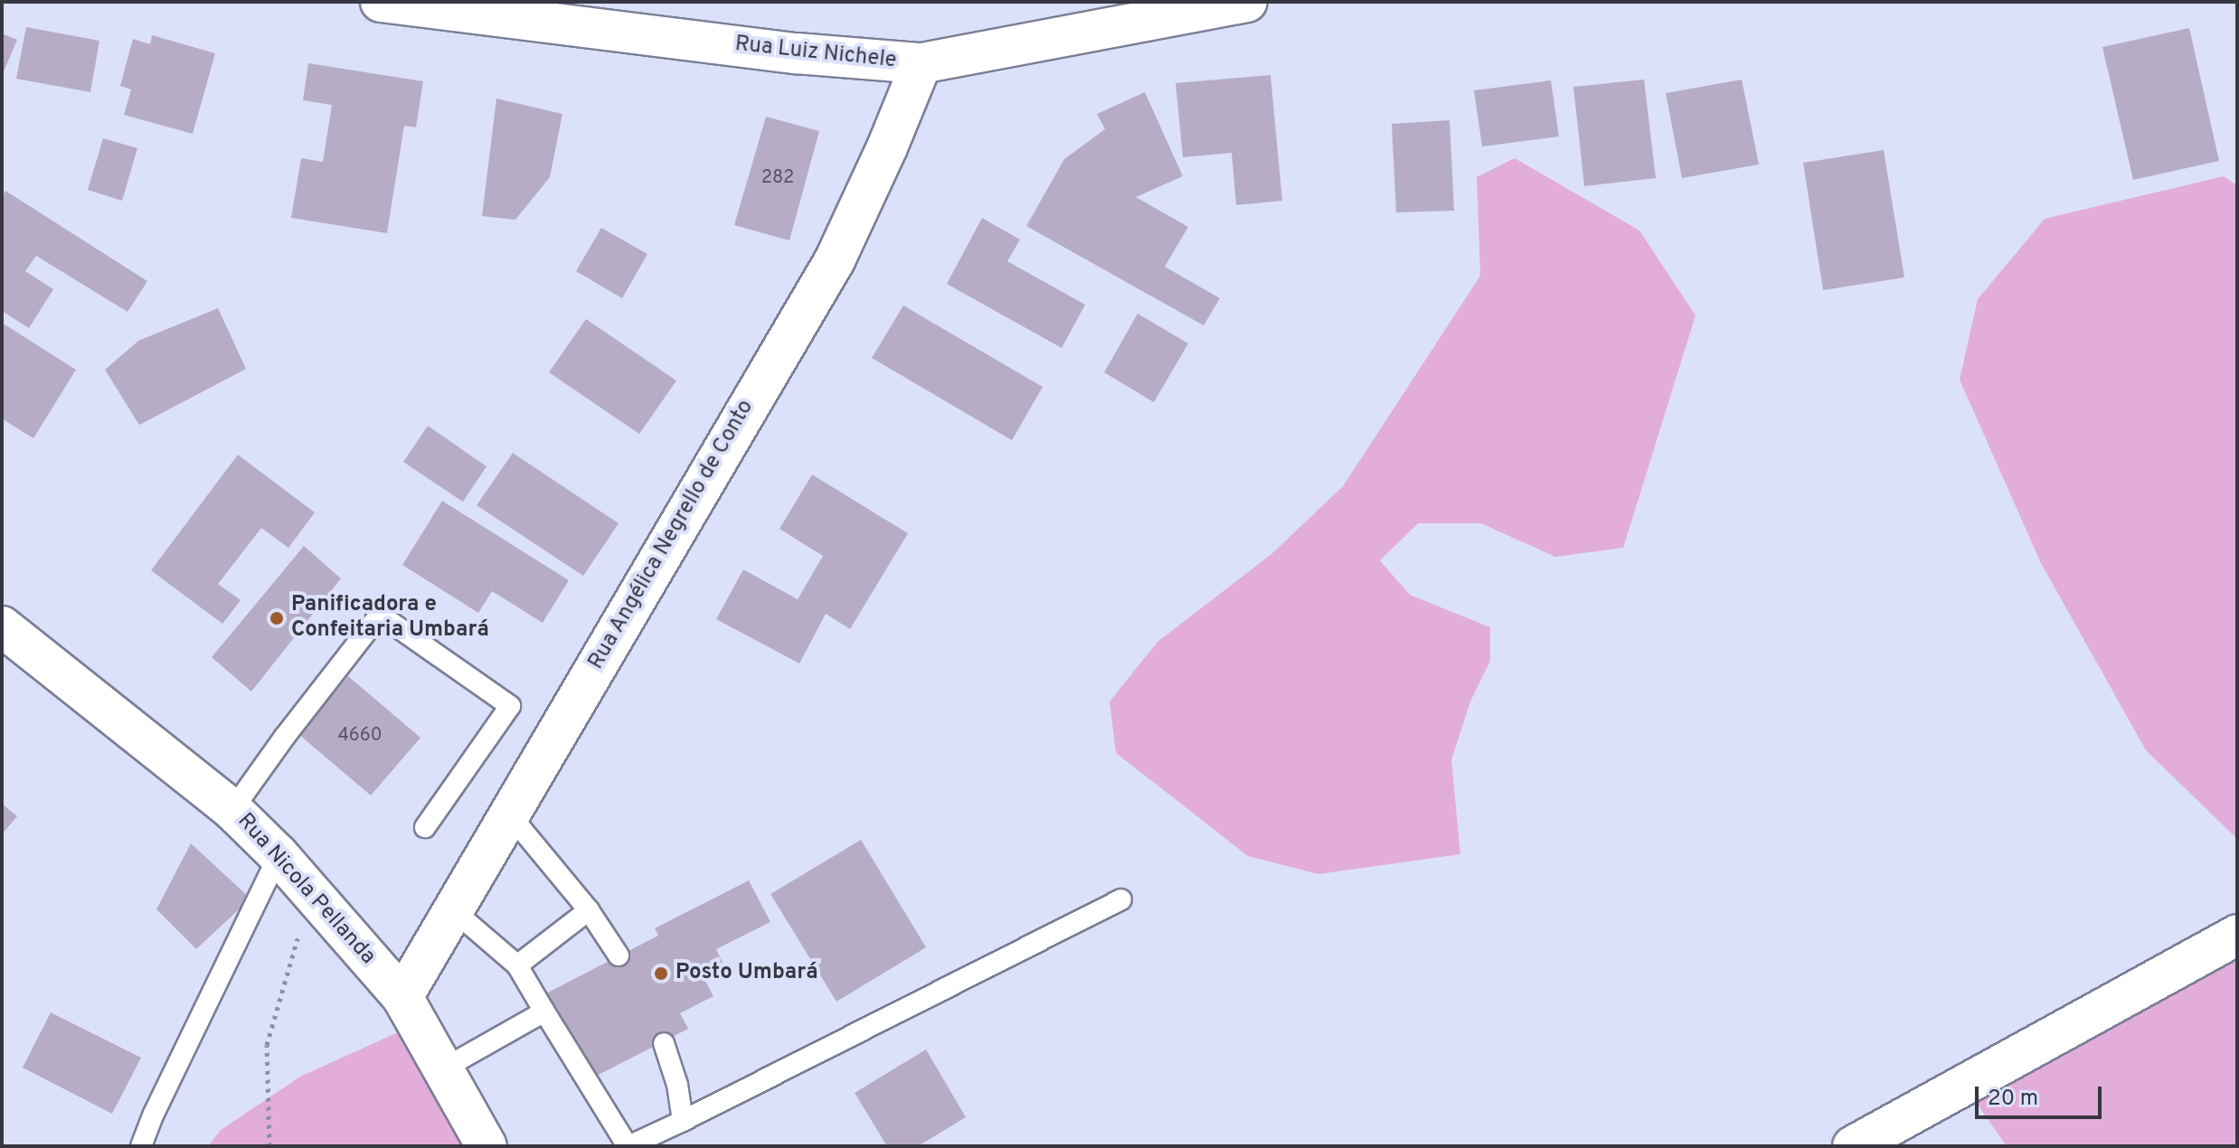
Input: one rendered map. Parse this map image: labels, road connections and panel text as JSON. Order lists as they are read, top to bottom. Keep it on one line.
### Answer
{"streets":{"street":["Rua Luiz Nichele","Rua Angélica Negrello de Conto","Rua Nicola Pellanda"]},"crossings":[["Rua Luiz Nichele","Rua Angélica Negrello de Conto"],["Rua Angélica Negrello de Conto","Rua Nicola Pellanda"]],"places":["Panificadora e Confeitaria Umbará","Posto Umbará"],"house_numbers":["282","4660"],"scale_bar":"20 m"}
